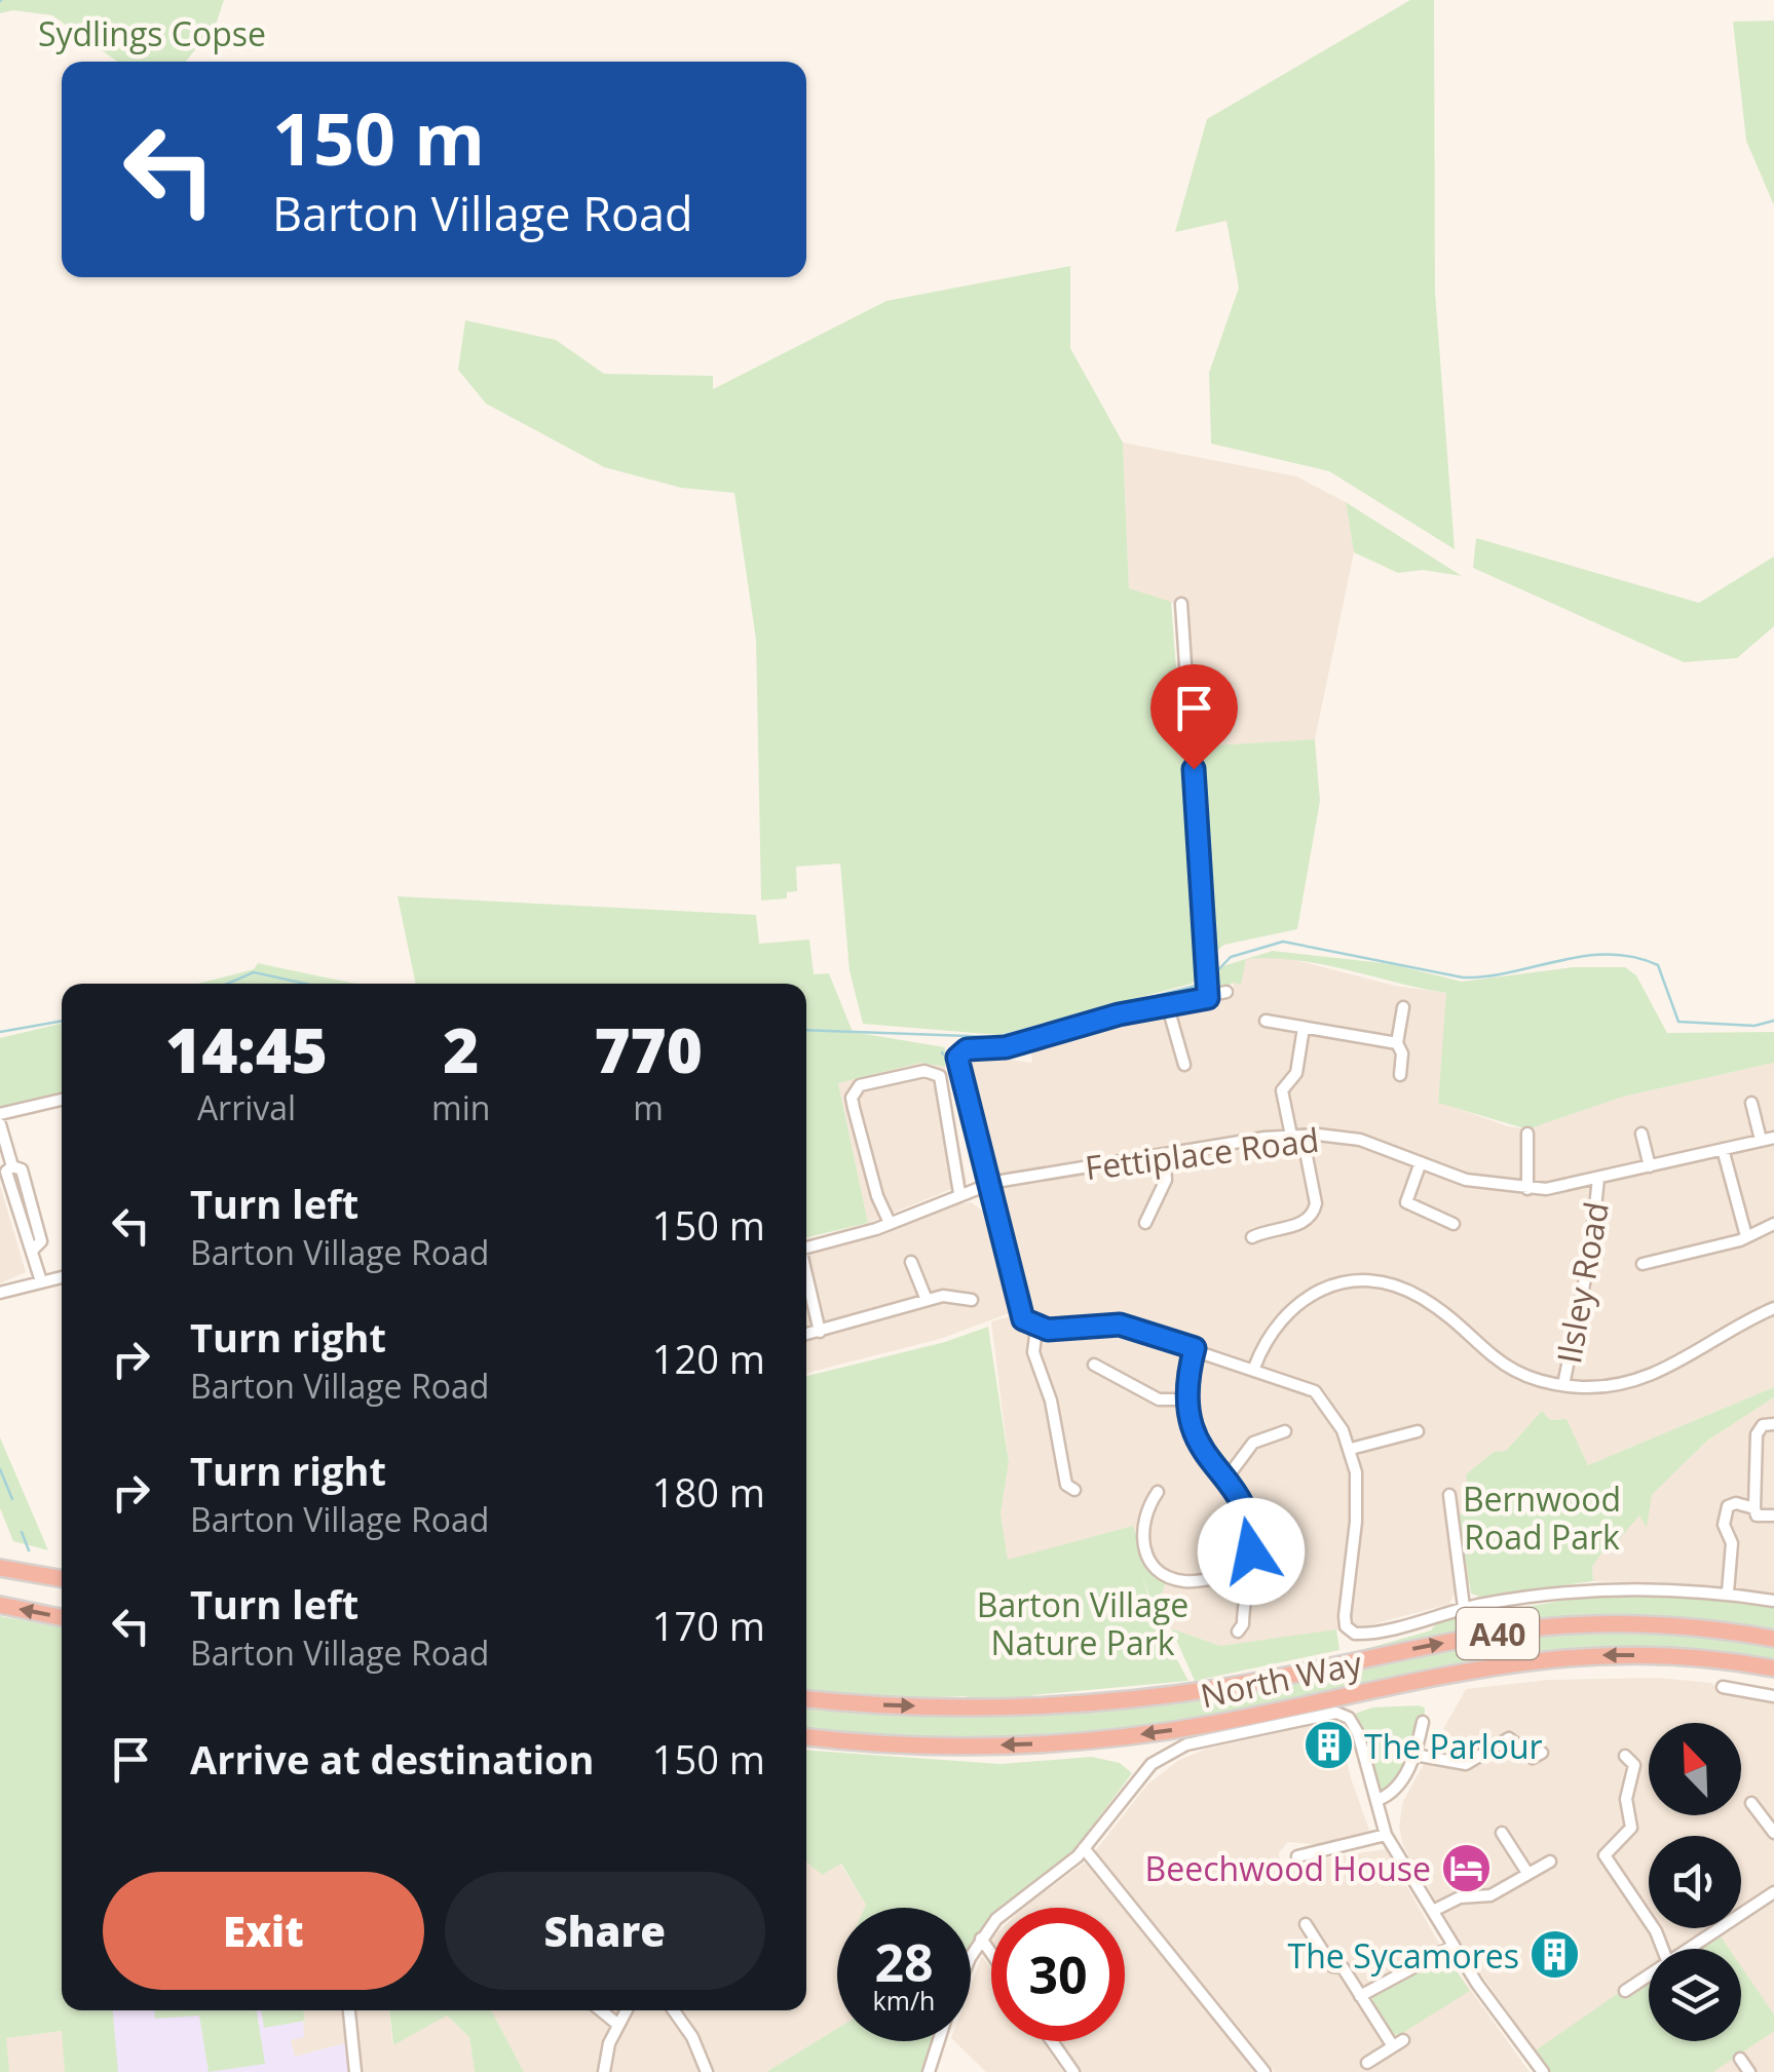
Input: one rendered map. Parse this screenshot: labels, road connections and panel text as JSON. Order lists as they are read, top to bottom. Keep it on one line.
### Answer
{"streets":{"highway":["A40","North Way"],"street":["Fettiplace Road","Ilsley Road"]},"crossings":[["Fettiplace Road","Ilsley Road"]],"parks":["Sydlings Copse","Bernwood Road Park","Barton Village Nature Park"],"places":{"building":["The Parlour","The Sycamores"],"hotel":["Beechwood House"]},"north":"top left","page":{"turn":["150 m","Barton Village Road"],"eta":["14:45","Arrival","2","min","770","m"],"list":[{"name":"Turn left","note":"Barton Village Road","value":"150 m"},{"name":"Turn right","note":"Barton Village Road","value":"120 m"},{"name":"Turn right","note":"Barton Village Road","value":"180 m"},{"name":"Turn left","note":"Barton Village Road","value":"170 m"},{"name":"Arrive at destination","value":"150 m"}],"buttons":["Exit","Share"],"speed":"28 km/h","limit":"30"}}
